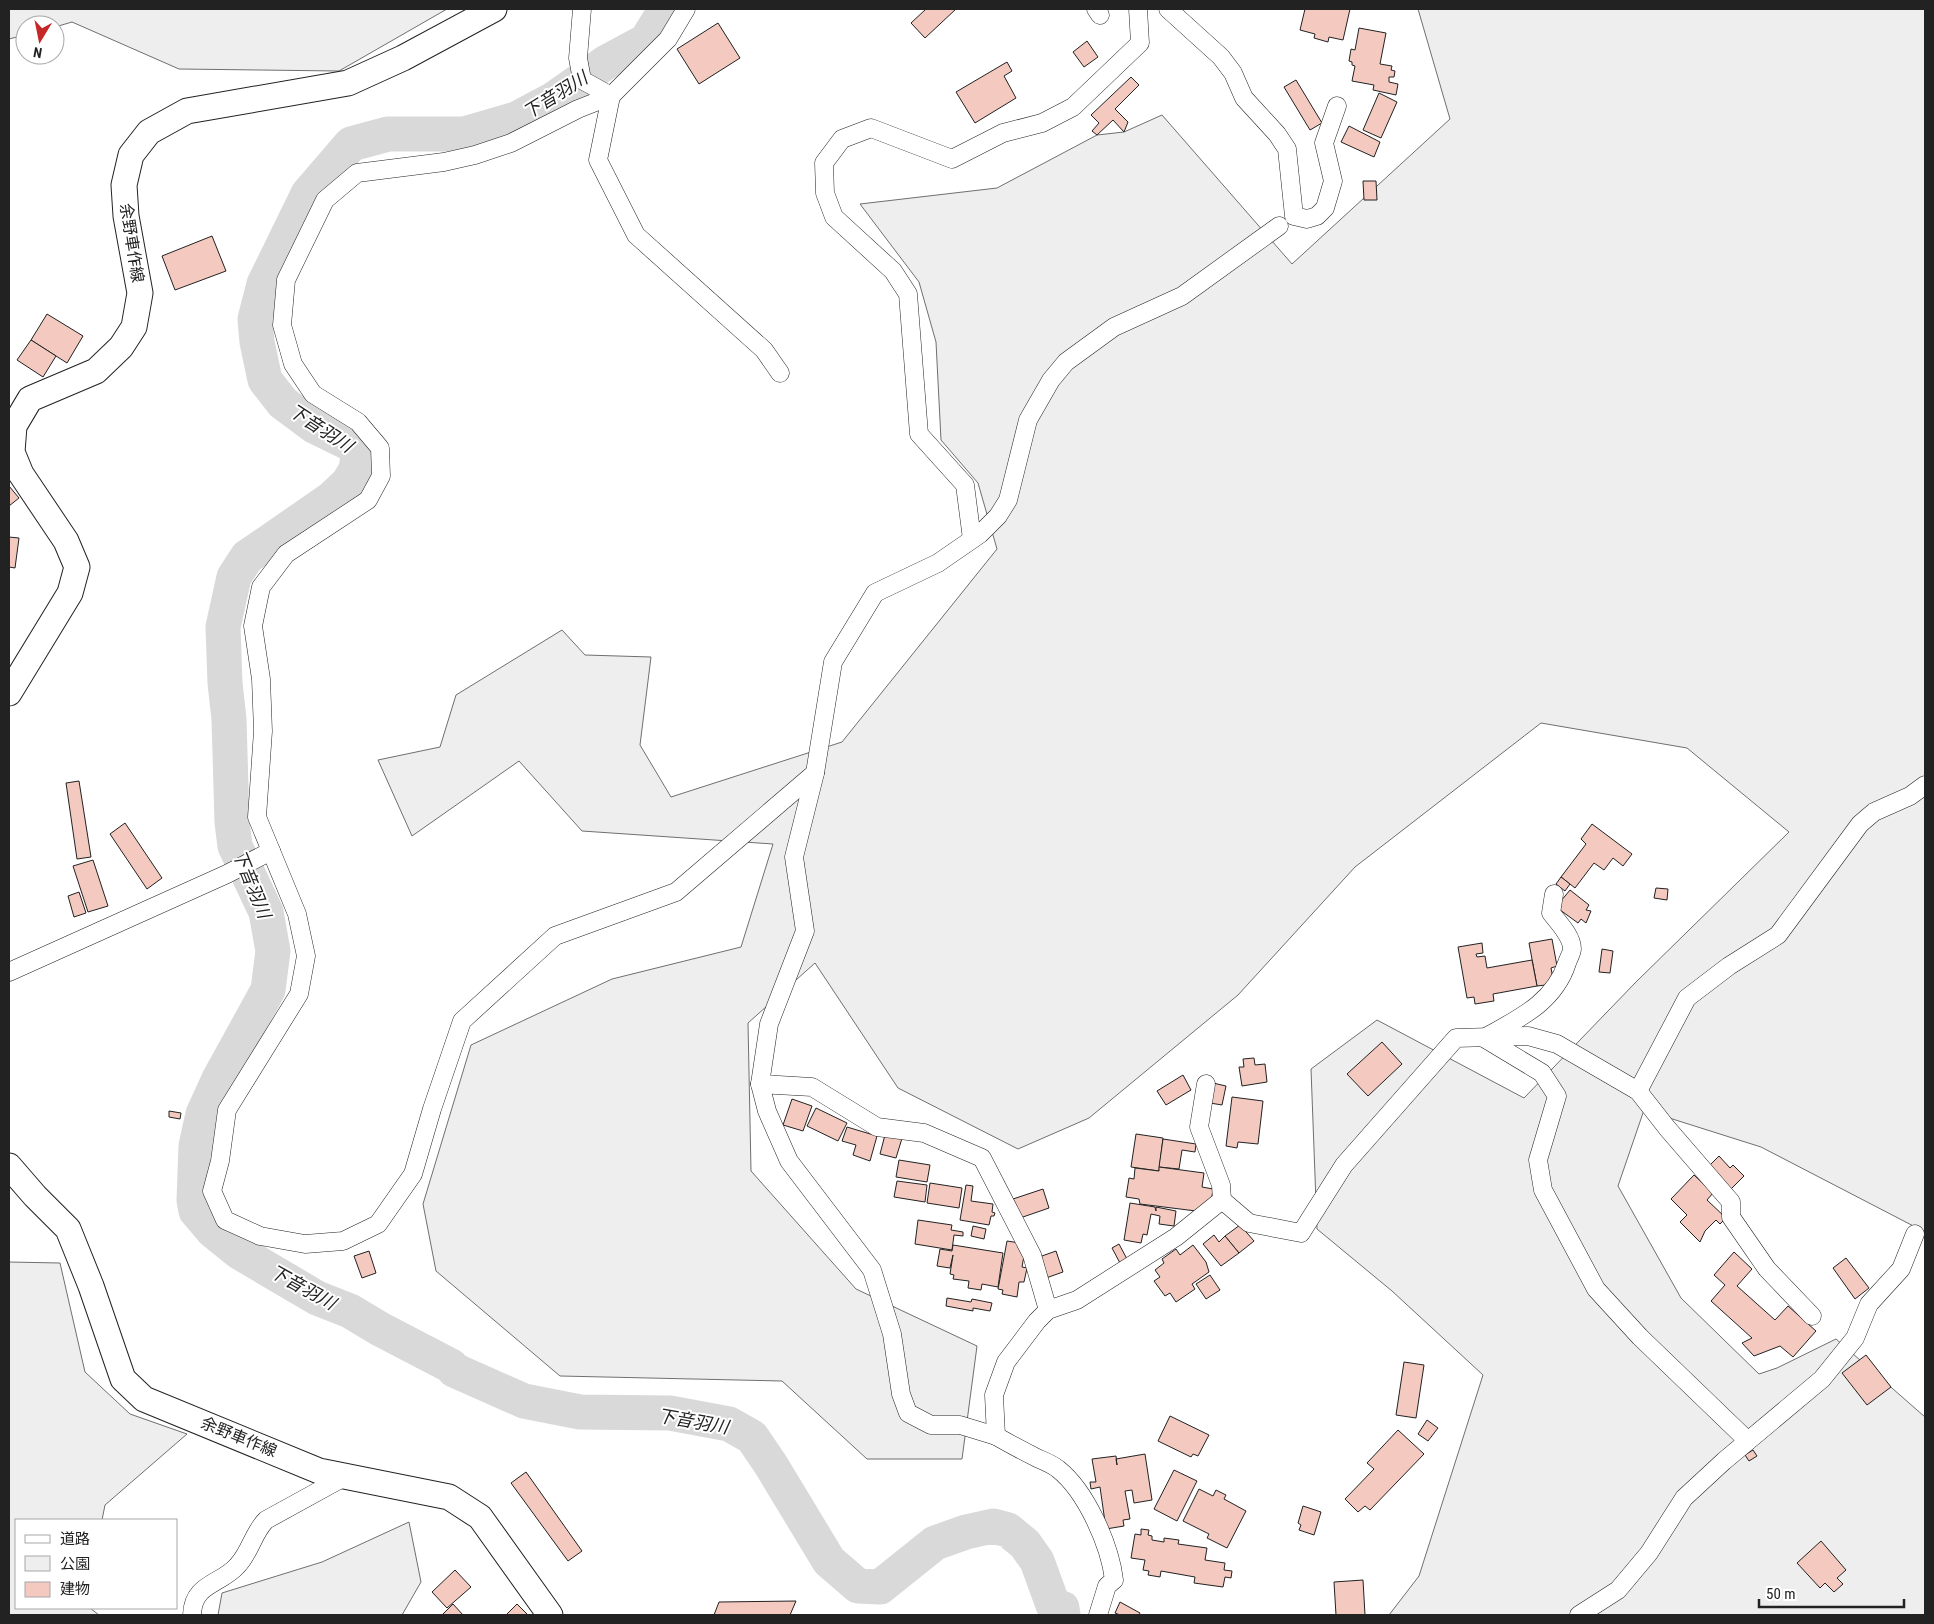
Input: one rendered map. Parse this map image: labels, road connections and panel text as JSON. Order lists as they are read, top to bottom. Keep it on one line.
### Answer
{"streets":{"main road":["余野車作線"]},"water":["下音羽川"],"legend":["道路","公園","建物"],"scale_bar":"50 m","north":"bottom"}
